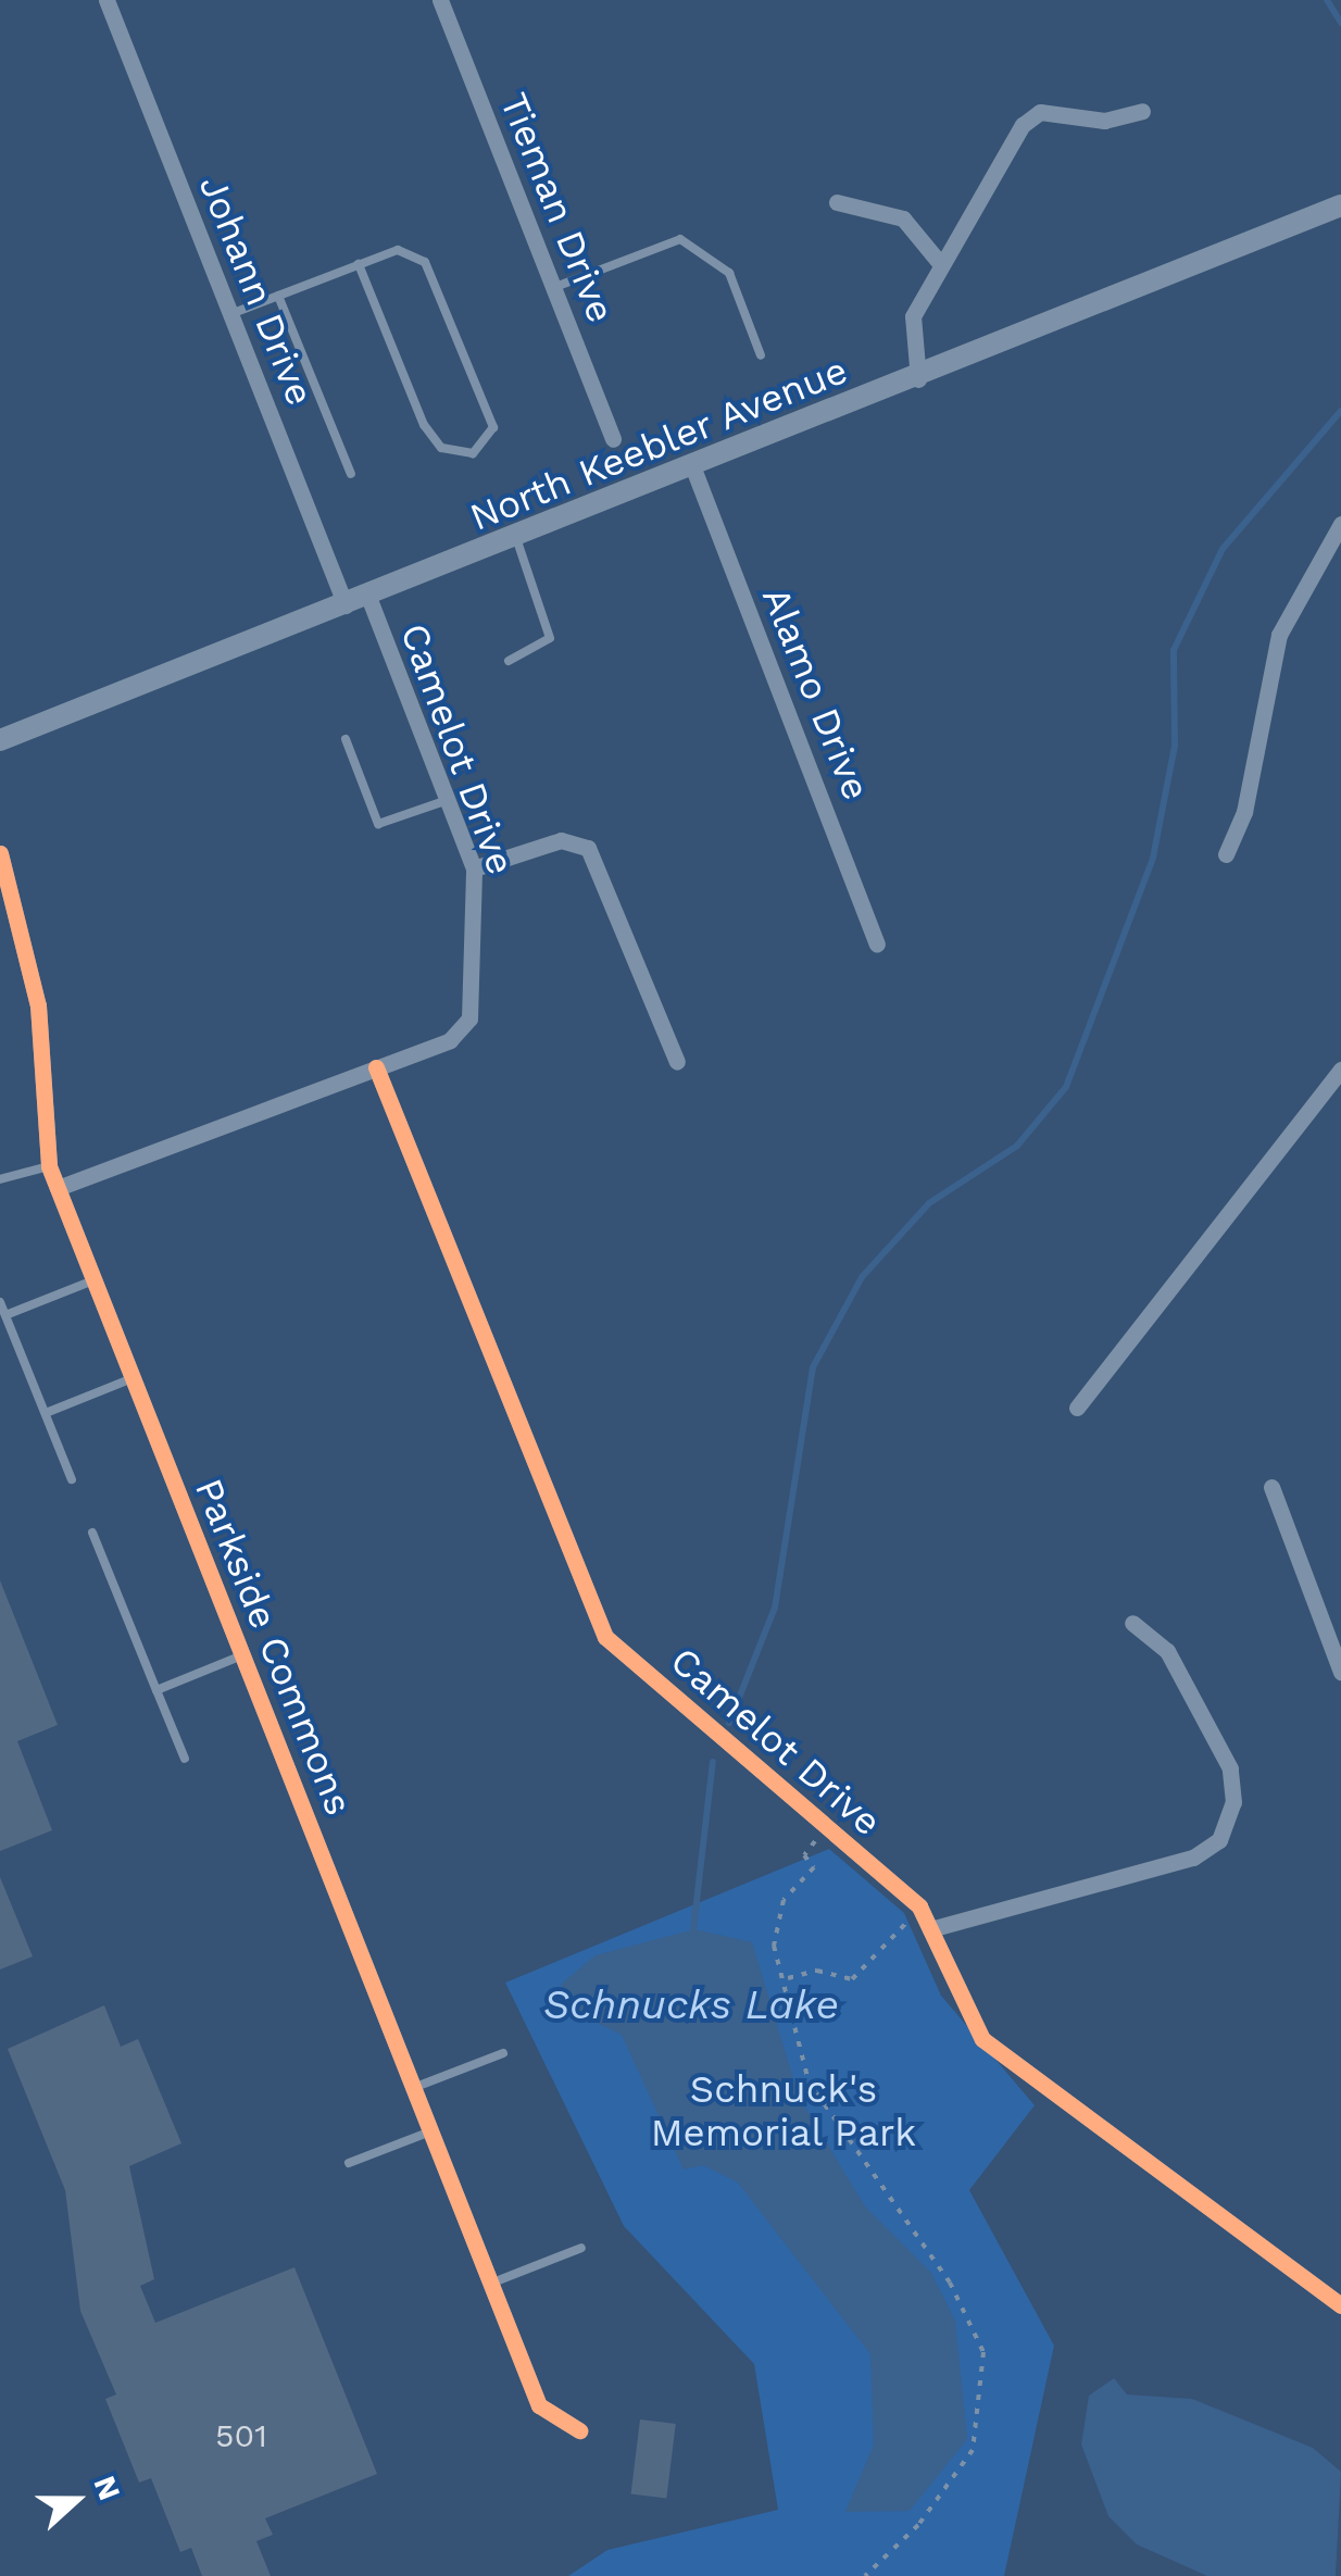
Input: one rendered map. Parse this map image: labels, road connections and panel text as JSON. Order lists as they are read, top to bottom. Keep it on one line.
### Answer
{"streets":{"street":["Tieman Drive","Johann Drive","North Keebler Avenue","Alamo Drive","Camelot Drive","Parkside Commons"]},"crossings":[["Johann Drive","North Keebler Avenue"],["North Keebler Avenue","Alamo Drive"],["North Keebler Avenue","Camelot Drive"]],"water":["Schnucks Lake"],"parks":["Schnuck's Memorial Park"],"house_numbers":["501"],"north":"right"}
